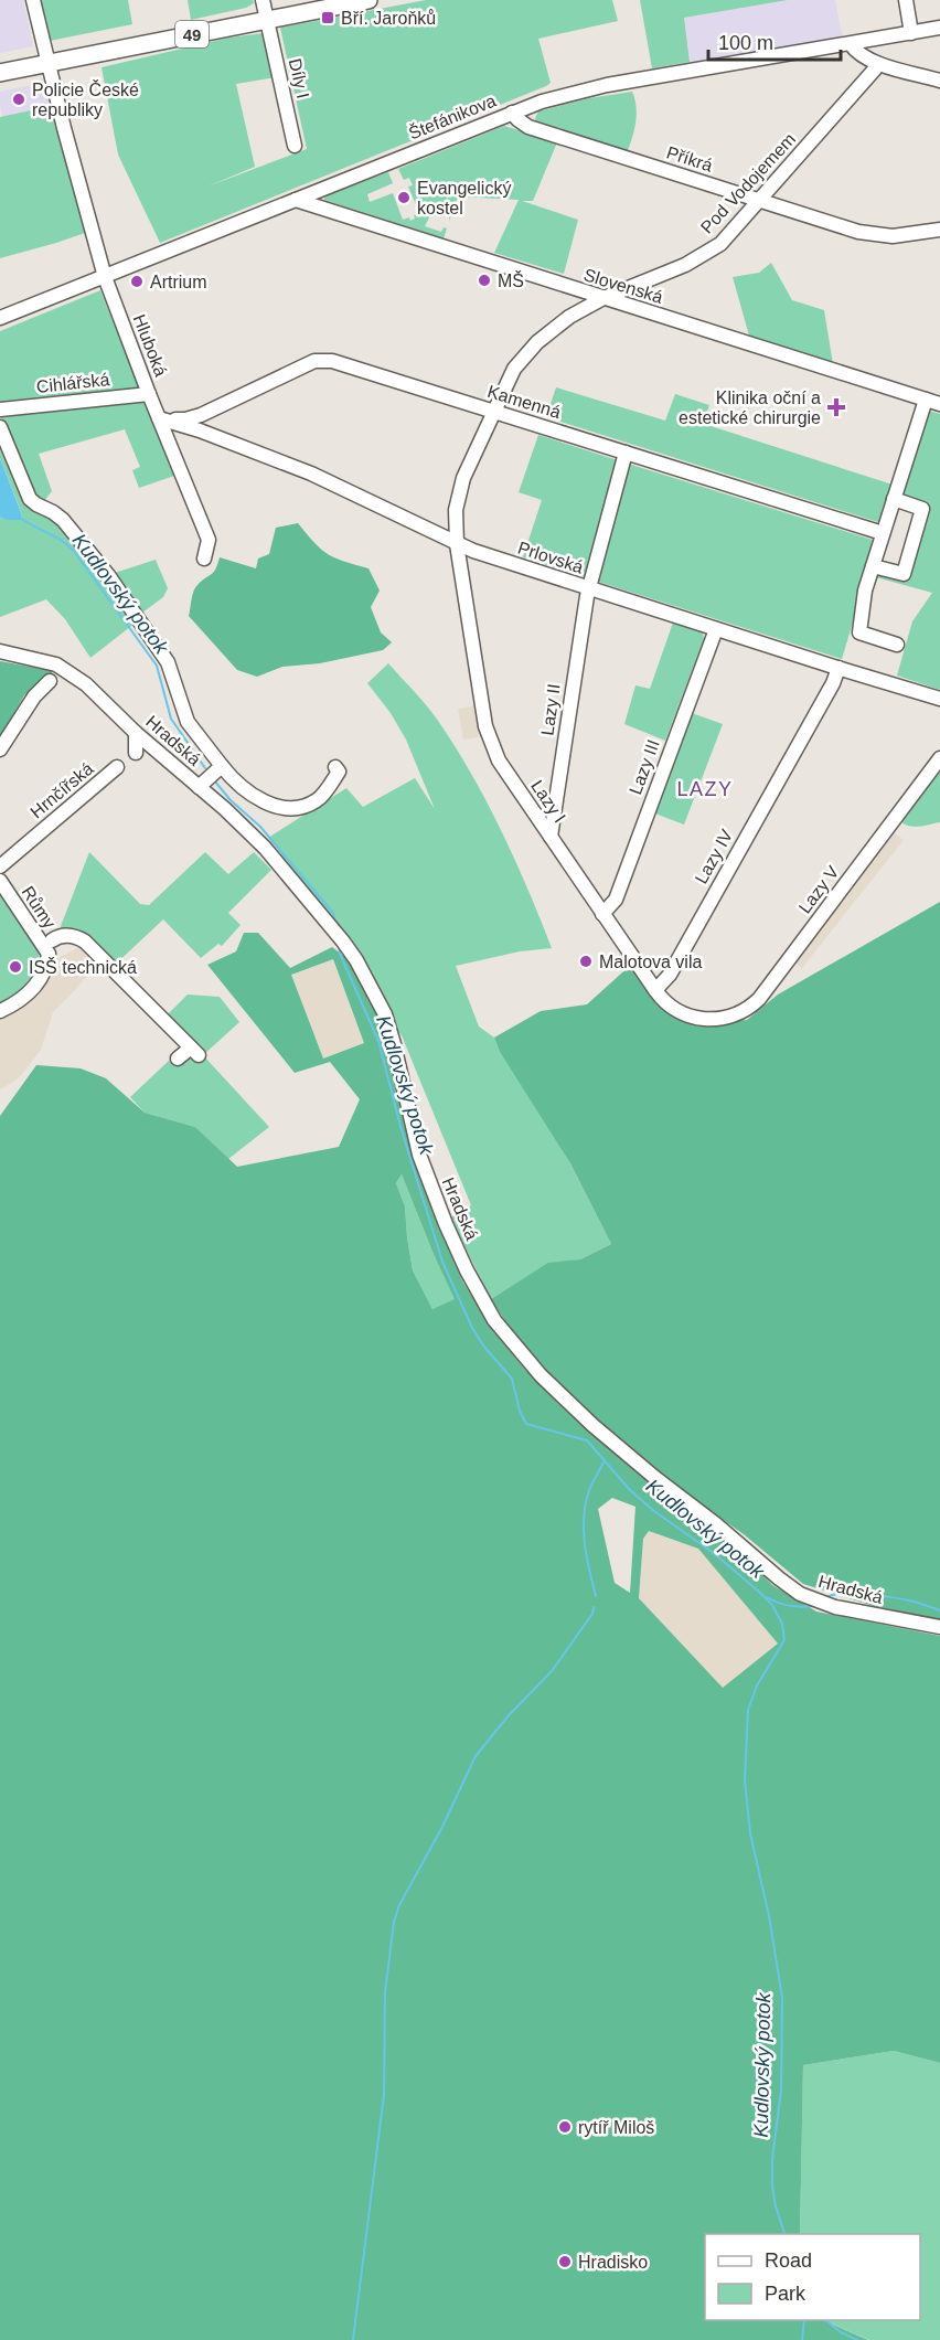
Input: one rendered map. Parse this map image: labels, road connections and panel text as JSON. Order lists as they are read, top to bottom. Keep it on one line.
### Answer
{"streets":{"main road":["49"],"street":["Díly I","Štefánikova","Příkrá","Pod Vodojemem","Slovenská","Hluboká","Cihlářská","Kamenná","Prlovská","Lazy II","Hradská","Lazy III","Hrnčířská","Lazy I","Lazy IV","Lazy V","Růmy"]},"crossings":[["49","Díly I"],["49","Hluboká"],["Štefánikova","Příkrá"],["Štefánikova","Slovenská"],["Štefánikova","Hluboká"],["Příkrá","Pod Vodojemem"],["Pod Vodojemem","Slovenská"],["Pod Vodojemem","Kamenná"],["Pod Vodojemem","Prlovská"],["Pod Vodojemem","Lazy I"],["Hluboká","Cihlářská"],["Hluboká","Kamenná"],["Hluboká","Prlovská"],["Kamenná","Prlovská"],["Kamenná","Lazy II"],["Prlovská","Lazy II"],["Prlovská","Lazy III"],["Prlovská","Lazy I"],["Prlovská","Lazy IV"],["Lazy II","Lazy I"],["Lazy III","Lazy I"],["Lazy I","Lazy IV"],["Lazy I","Lazy V"]],"districts":["LAZY"],"water":["Kudlovský potok"],"places":{"transit":["Bří. Jaroňků"],"other":["Policie České republiky","Evangelický kostel","MŠ","Artrium","Malotova vila","ISŠ technická","rytíř Miloš","Hradisko"],"health":["Klinika oční a estetické chirurgie"]},"legend":["Road","Park"],"scale_bar":"100 m"}
